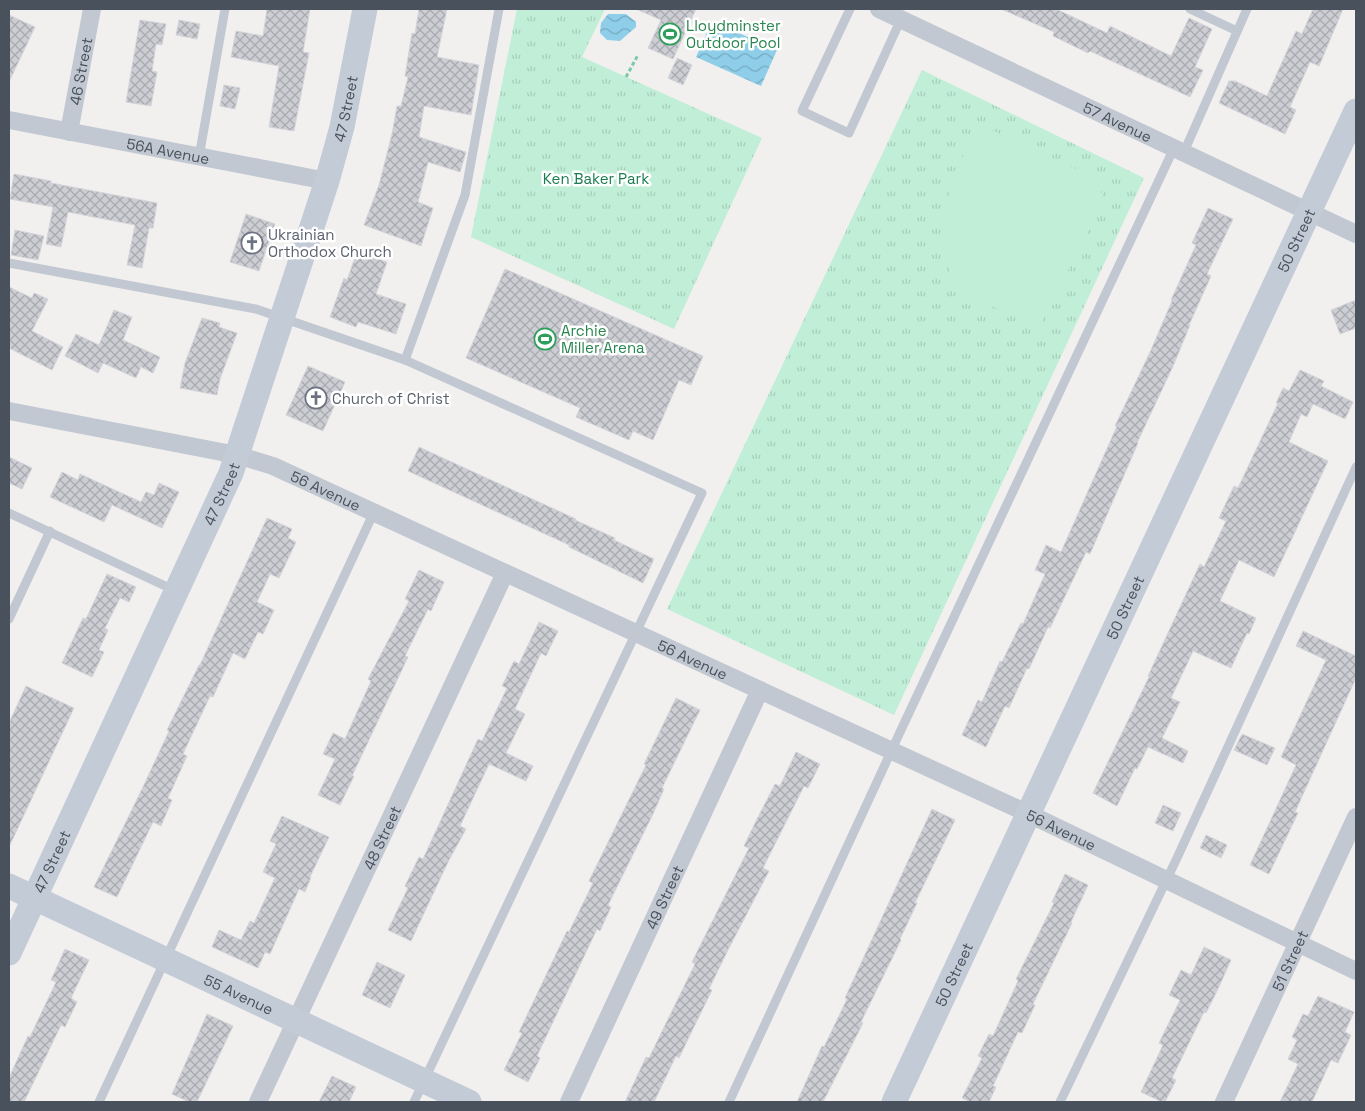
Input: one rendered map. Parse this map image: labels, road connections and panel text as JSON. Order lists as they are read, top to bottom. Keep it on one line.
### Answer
{"streets":{"street":["46 Street","47 Street","57 Avenue","56A Avenue","50 Street","56 Avenue","48 Street","49 Street","51 Street","55 Avenue"]},"crossings":[["46 Street","56A Avenue"],["47 Street","56A Avenue"],["47 Street","56 Avenue"],["47 Street","55 Avenue"],["57 Avenue","50 Street"],["50 Street","56 Avenue"],["56 Avenue","48 Street"],["56 Avenue","49 Street"],["56 Avenue","51 Street"],["48 Street","55 Avenue"]],"parks":["Ken Baker Park"],"places":{"sports":["Lloydminster Outdoor Pool","Archie Miller Arena"],"church":["Ukrainian Orthodox Church","Church of Christ"]}}
